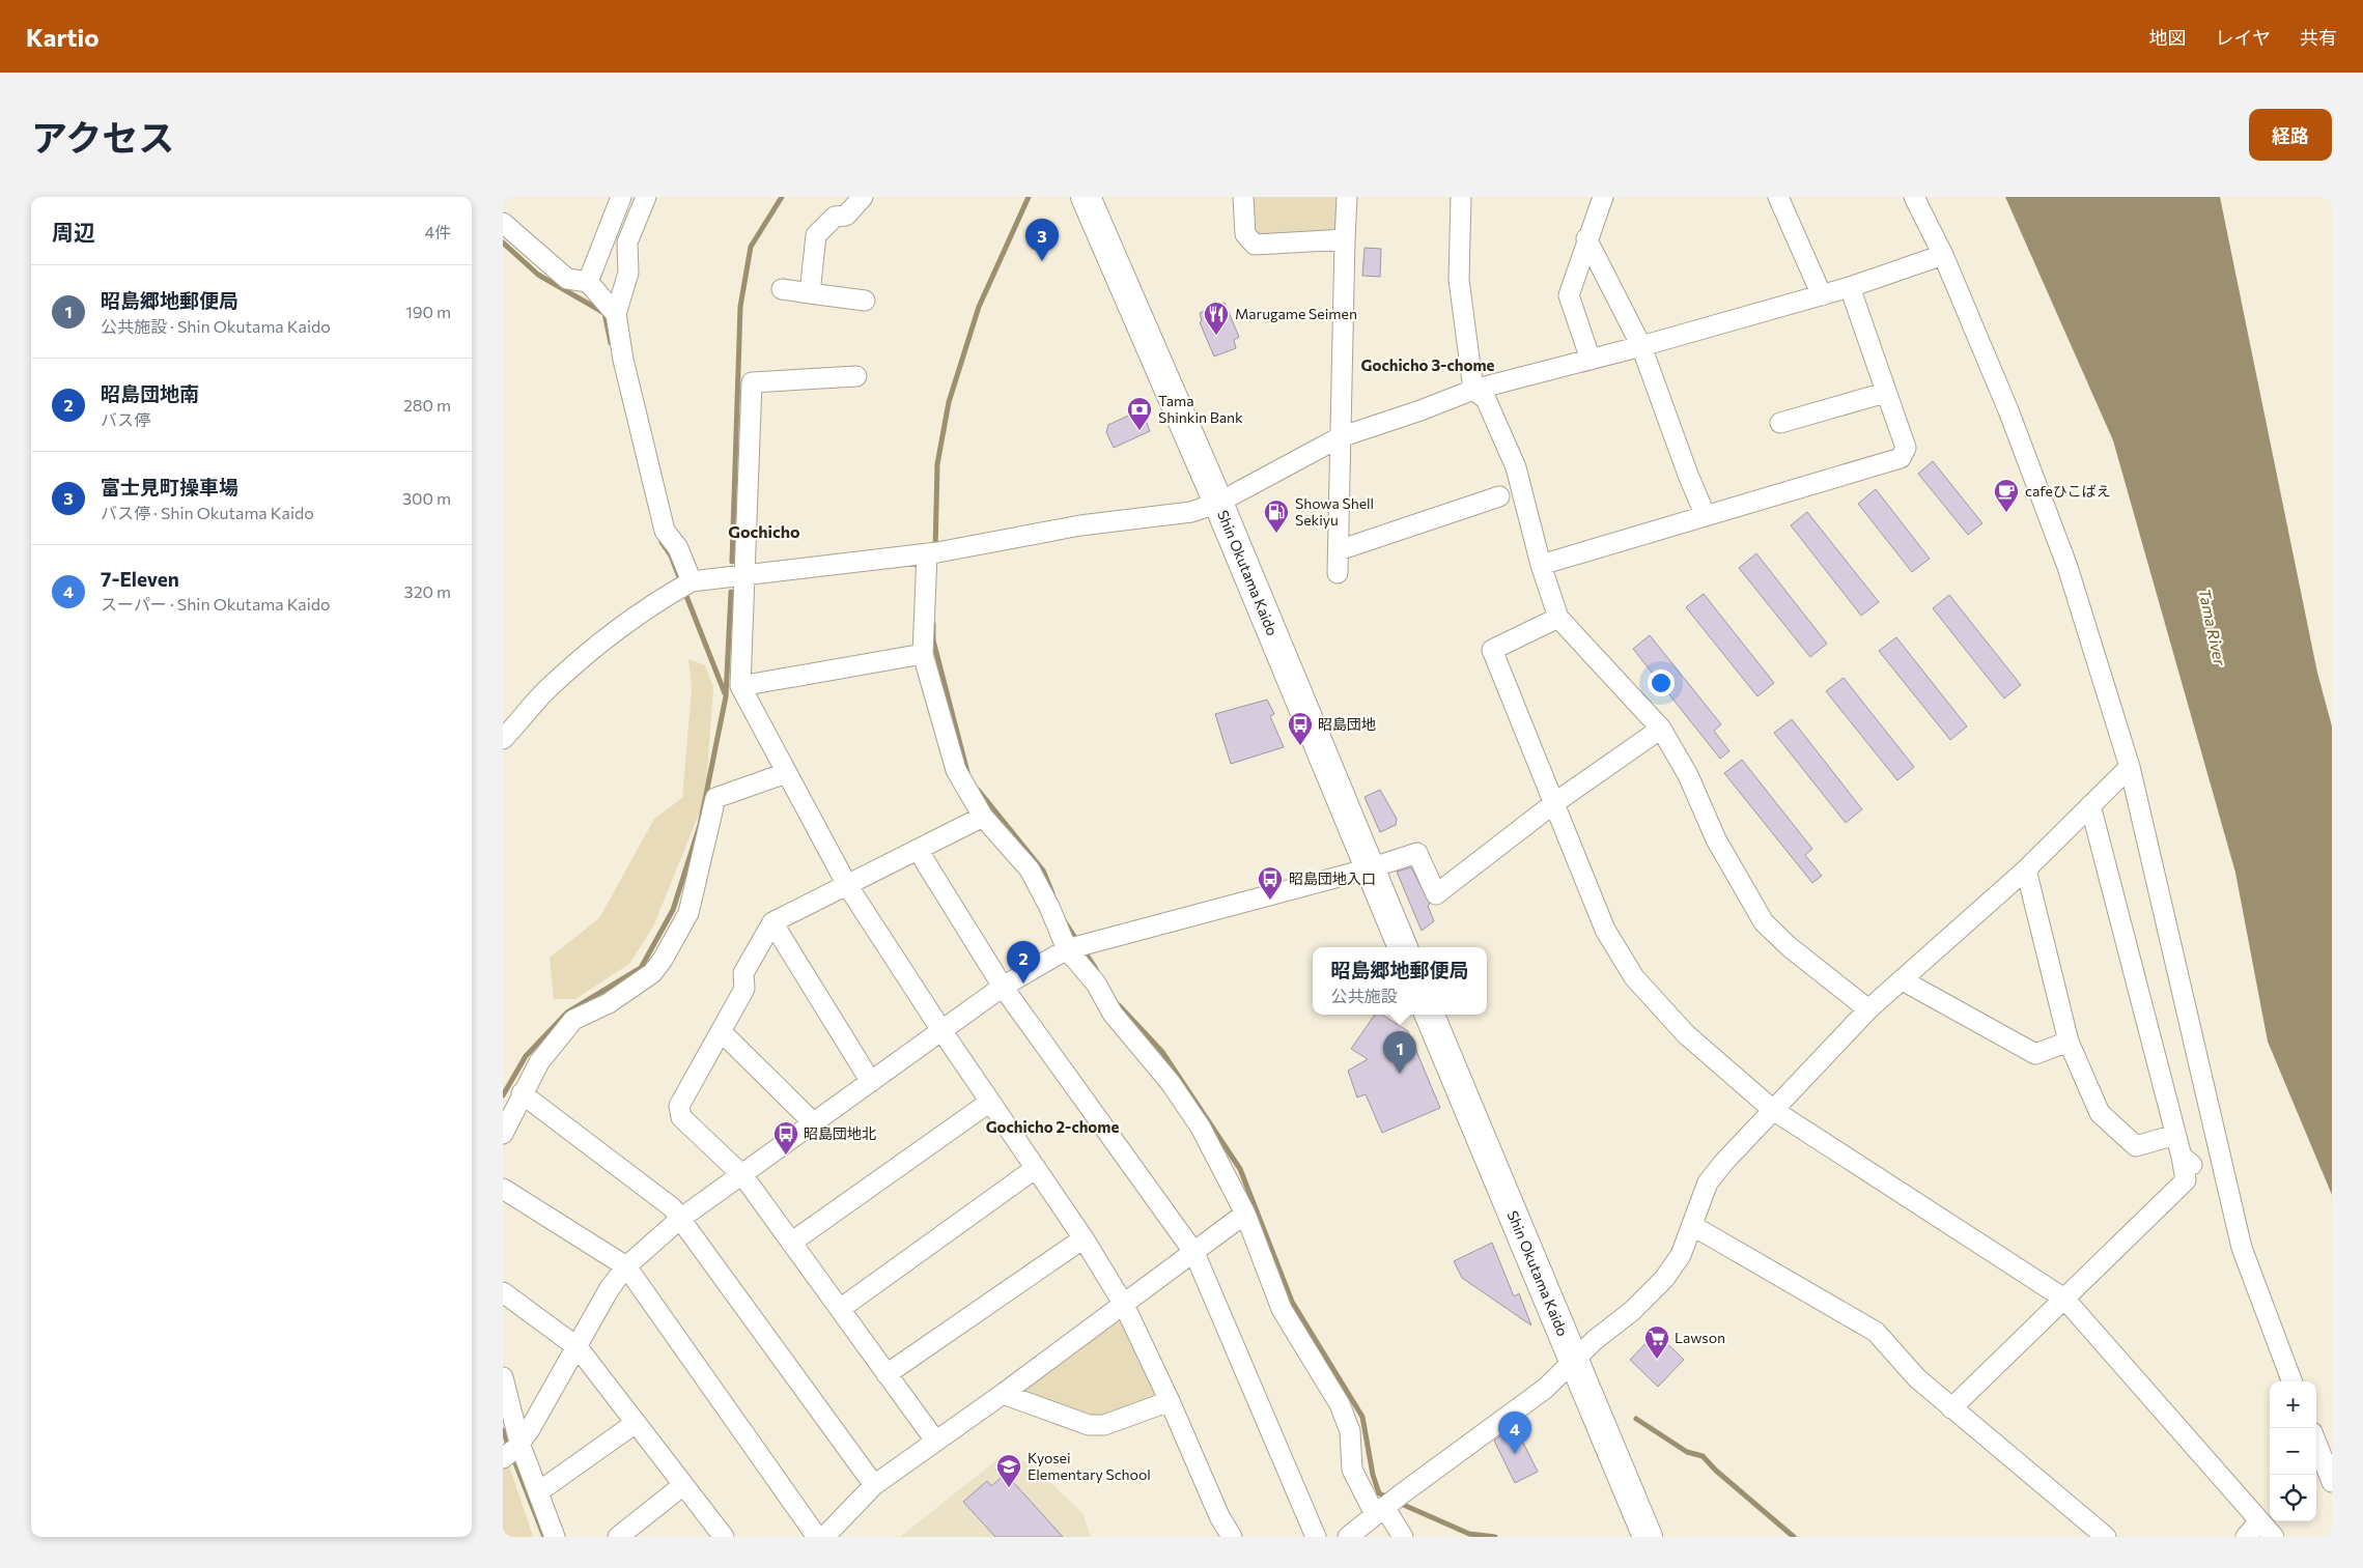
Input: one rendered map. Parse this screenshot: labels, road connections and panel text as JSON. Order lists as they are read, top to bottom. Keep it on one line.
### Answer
{"streets":{"main road":["Shin Okutama Kaido"]},"districts":["Gochicho 3-chome","Gochicho","Gochicho 2-chome"],"water":["Tama River"],"places":{"restaurant":["Marugame Seimen"],"bank":["Tama Shinkin Bank"],"cafe":["cafeひこばえ"],"fuel station":["Showa Shell Sekiyu"],"bus stop":["昭島団地","昭島団地入口","昭島団地北"],"supermarket":["Lawson"],"school or university":["Kyosei Elementary School"]},"page":{"header":"Kartio","nav":["地図","レイヤ","共有"],"title":"アクセス","buttons":"経路","heading":["周辺","4件"],"pins":["3","2","1","4"],"list":[{"mark":"1","name":"昭島郷地郵便局","note":"公共施設 · Shin Okutama Kaido","value":"190 m"},{"mark":"2","name":"昭島団地南","note":"バス停","value":"280 m"},{"mark":"3","name":"富士見町操車場","note":"バス停 · Shin Okutama Kaido","value":"300 m"},{"mark":"4","name":"7-Eleven","note":"スーパー · Shin Okutama Kaido","value":"320 m"}],"popup":["昭島郷地郵便局","公共施設"],"map_buttons":["+","−"]}}
